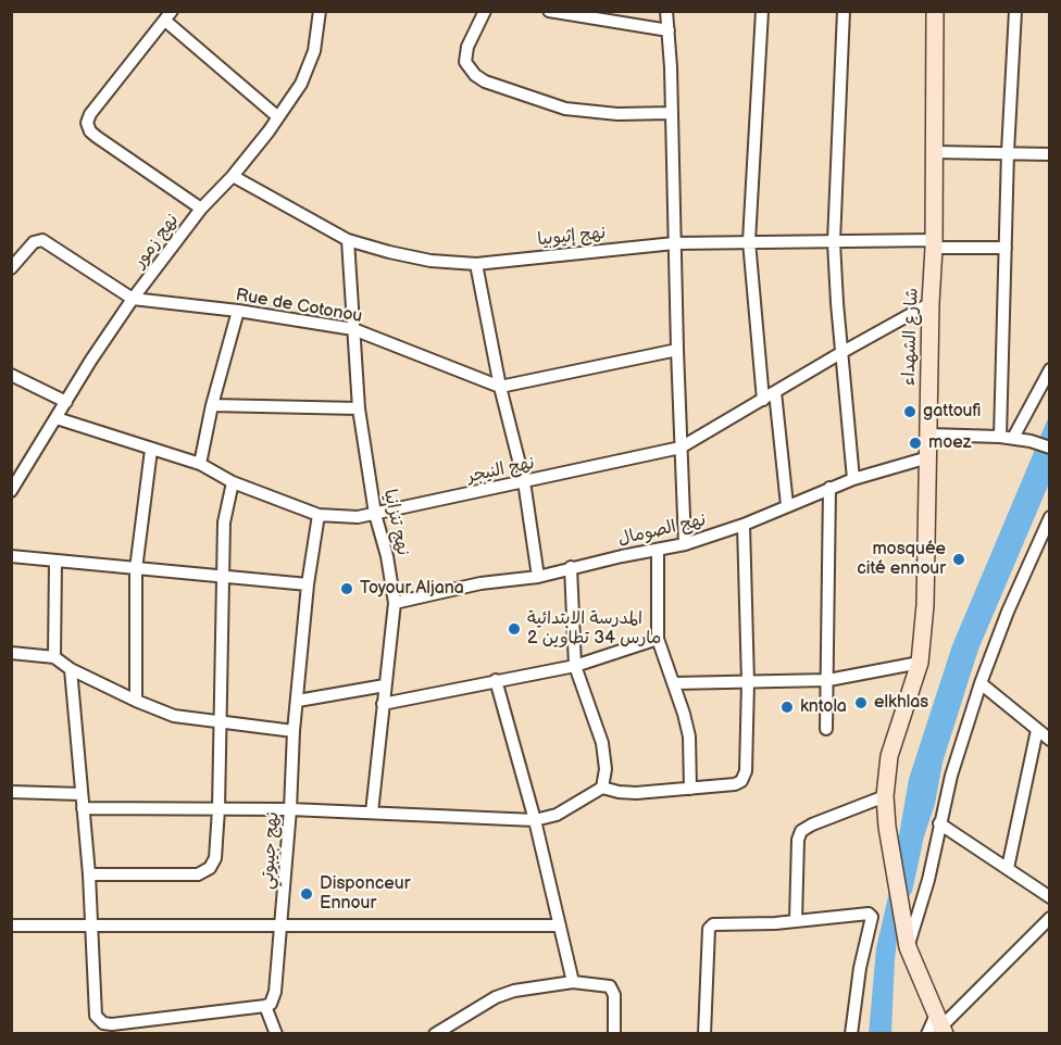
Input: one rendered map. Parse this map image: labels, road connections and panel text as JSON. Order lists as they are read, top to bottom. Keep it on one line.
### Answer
{"streets":{"main road":["شارع الشهداء"],"street":["نهج إثيوبيا","نهج زمور","Rue de Cotonou","نهج النيجر","نهج تنزانيا","نهج الصومال","نهج جيبوتي"]},"crossings":[["نهج إثيوبيا","نهج زمور"],["نهج إثيوبيا","شارع الشهداء"],["نهج إثيوبيا","نهج تنزانيا"],["نهج زمور","Rue de Cotonou"],["نهج زمور","نهج النيجر"],["Rue de Cotonou","نهج تنزانيا"],["شارع الشهداء","نهج النيجر"],["شارع الشهداء","نهج الصومال"],["نهج النيجر","نهج تنزانيا"],["نهج النيجر","نهج جيبوتي"],["نهج تنزانيا","نهج الصومال"]],"places":["gattoufi","moez","mosquée cité ennour","Toyour Aljana","المدرسة الابتدائية 2 مارس 34 تطاوين","elkhlas","kntola","Disponceur Ennour"]}
